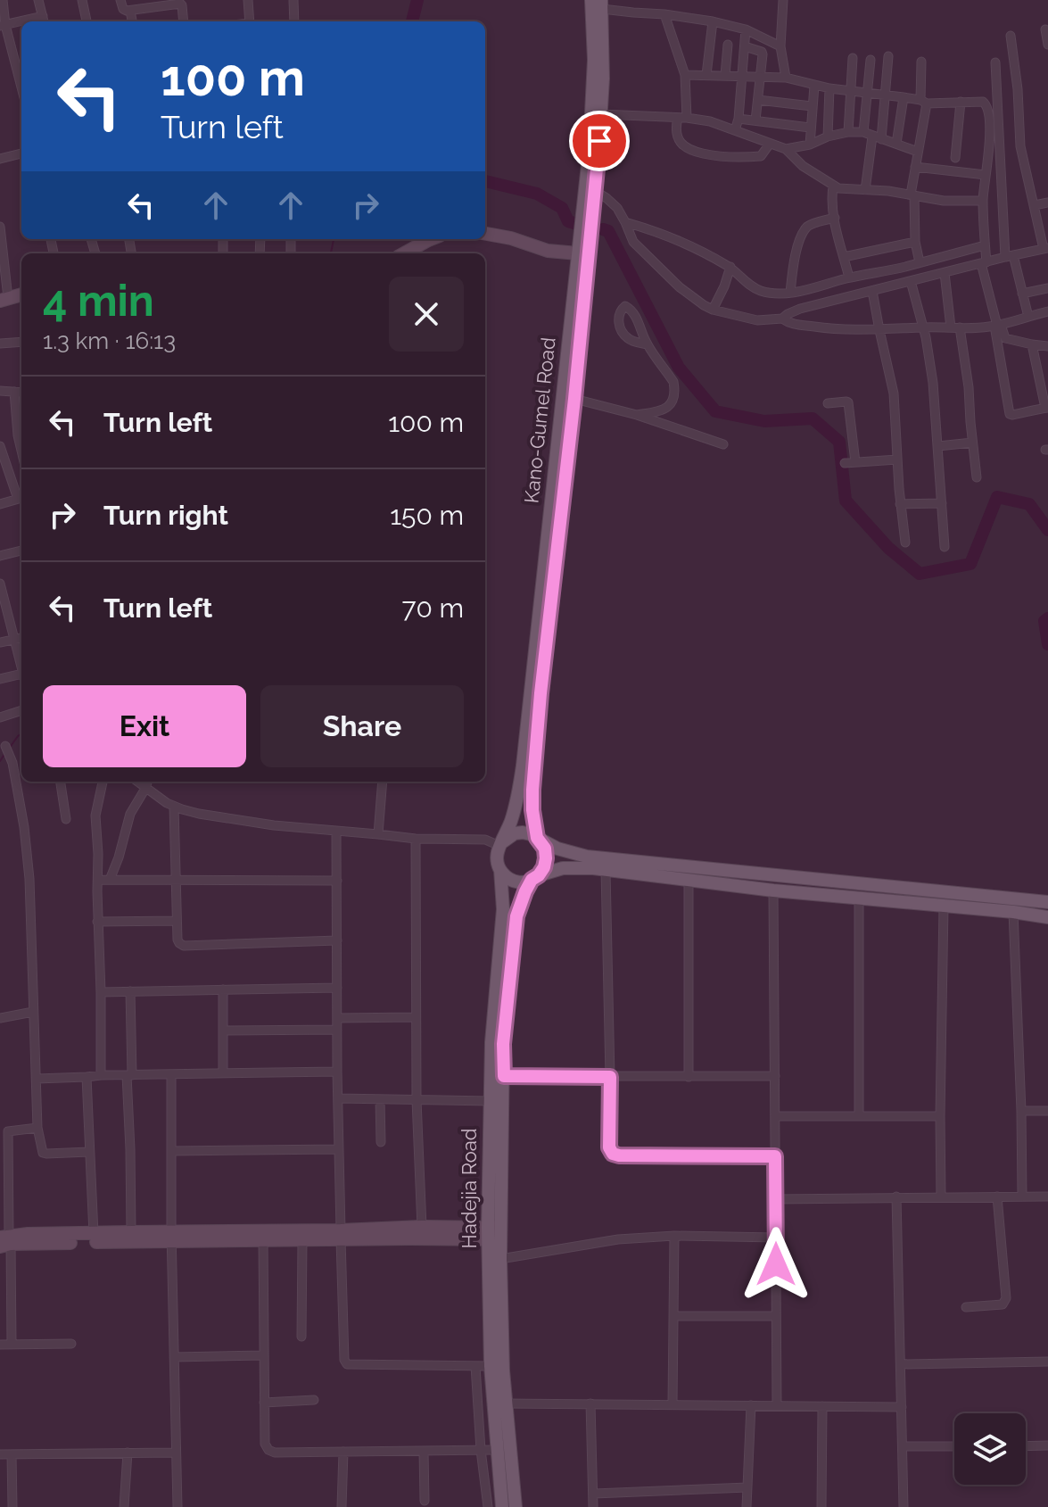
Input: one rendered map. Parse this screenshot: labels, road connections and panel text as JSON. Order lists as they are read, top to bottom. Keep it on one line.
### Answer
{"streets":{"main road":["Kano-Gumel Road","Hadejia Road"]},"crossings":[["Kano-Gumel Road","Hadejia Road"]],"page":{"turn":["100 m","Turn left"],"heading":["4 min","1.3 km · 16:13"],"list":[{"name":"Turn left","value":"100 m"},{"name":"Turn right","value":"150 m"},{"name":"Turn left","value":"70 m"}],"buttons":["Exit","Share"]}}
